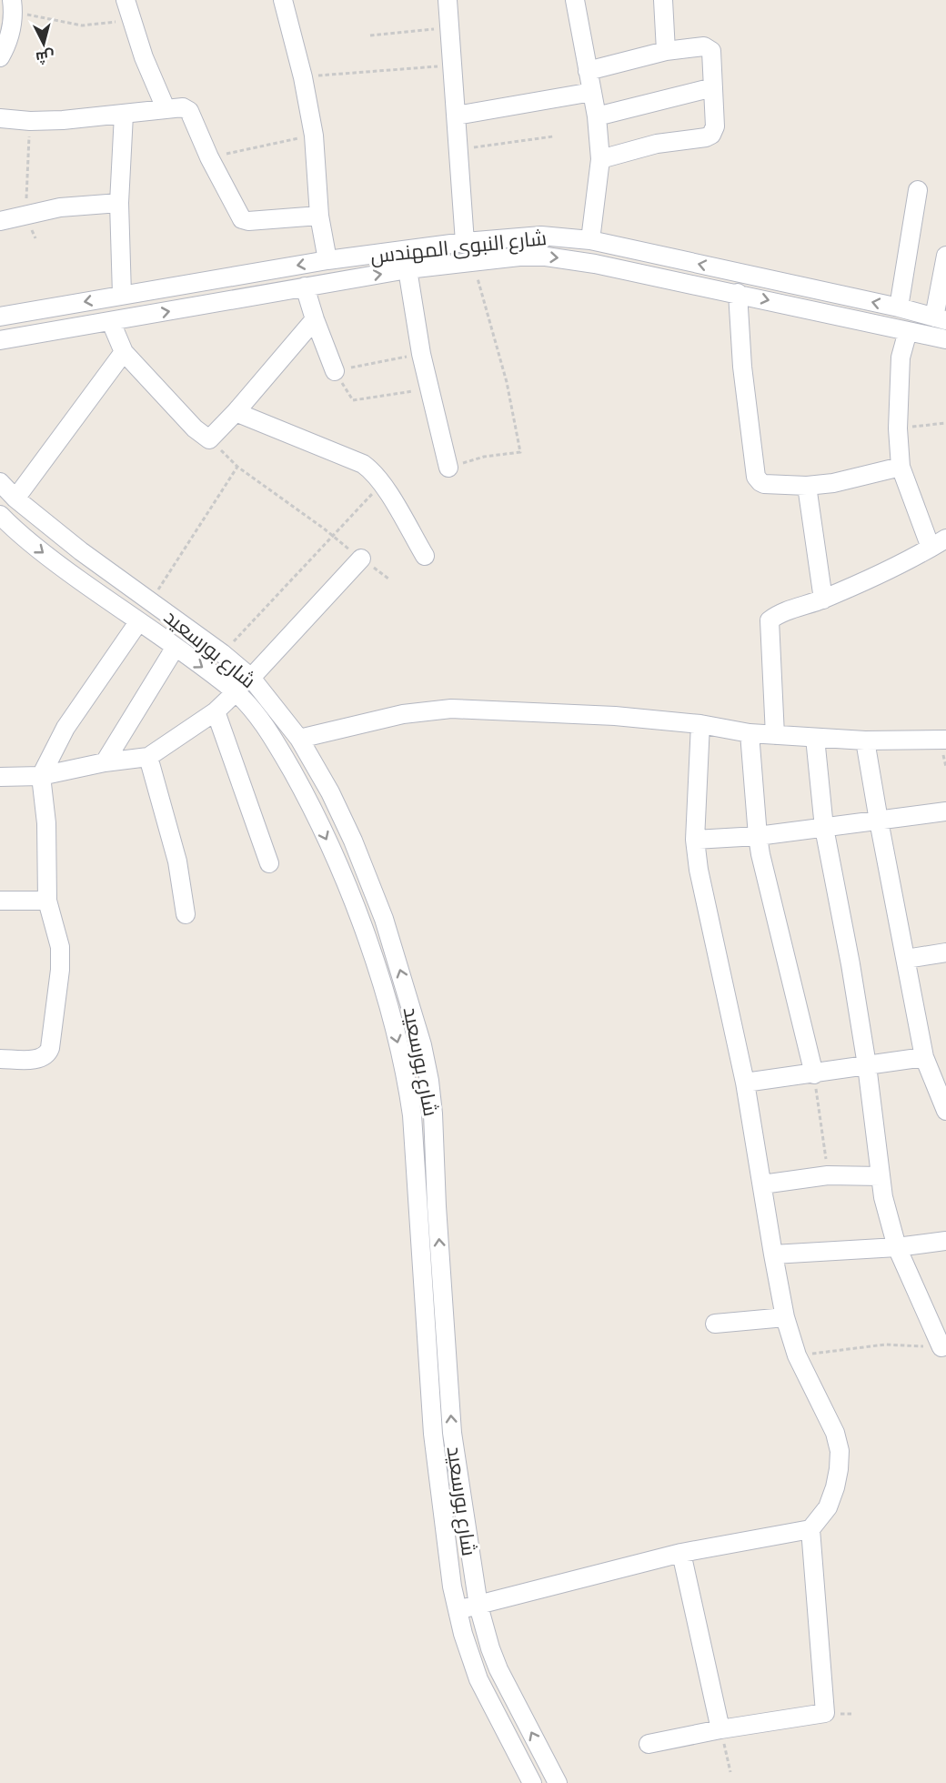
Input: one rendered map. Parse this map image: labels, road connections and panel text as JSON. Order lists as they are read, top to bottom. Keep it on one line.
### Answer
{"streets":{"street":["شارع النبوى المهندس","شارع بورسعيد"]},"north":"bottom"}
